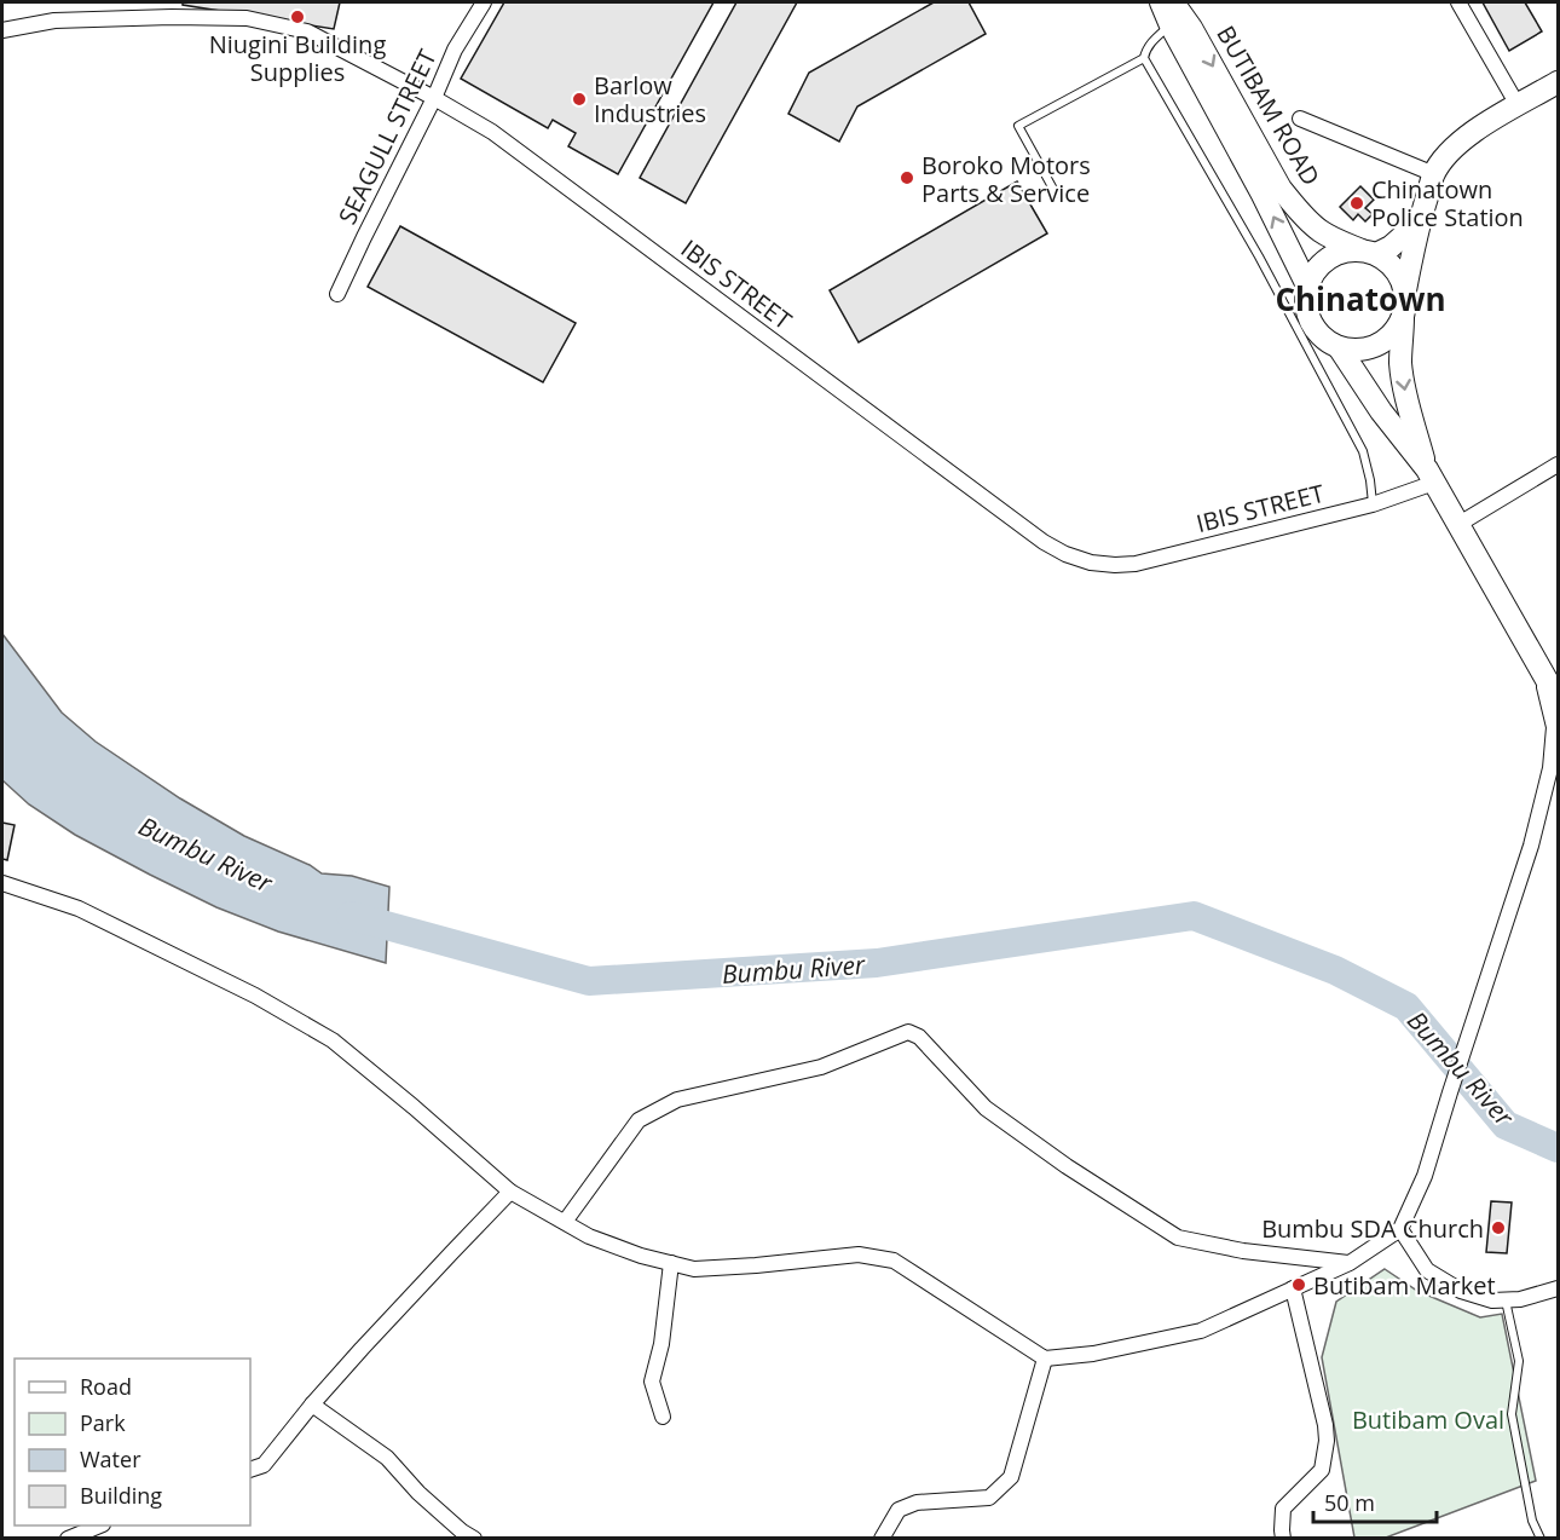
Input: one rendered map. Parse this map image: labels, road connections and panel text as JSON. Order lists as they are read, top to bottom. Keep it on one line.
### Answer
{"streets":{"main road":["BUTIBAM ROAD"],"street":["SEAGULL STREET","IBIS STREET"]},"crossings":[["SEAGULL STREET","IBIS STREET"]],"districts":["Chinatown"],"water":["Bumbu River"],"parks":["Butibam Oval"],"places":["Niugini Building Supplies","Barlow Industries","Boroko Motors Parts & Service","Chinatown Police Station","Bumbu SDA Church","Butibam Market"],"legend":["Road","Park","Water","Building"],"scale_bar":"50 m"}
